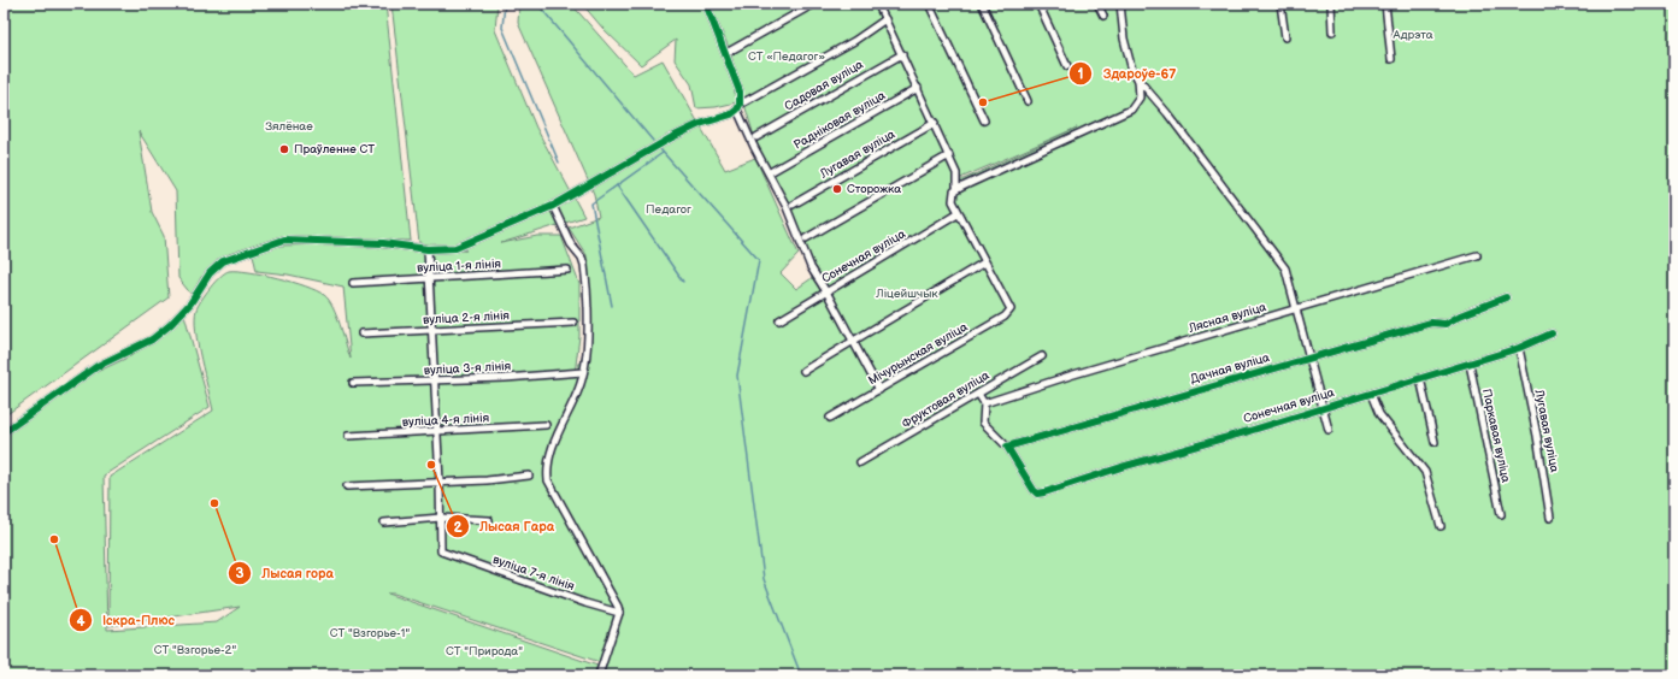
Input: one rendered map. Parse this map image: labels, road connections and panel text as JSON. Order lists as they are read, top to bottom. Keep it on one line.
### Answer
{"streets":{"street":["Садовая вуліца","Радніковая вуліца","Лугавая вуліца","Сонечная вуліца","вуліца 1-я лінія","вуліца 2-я лінія","Лясная вуліца","Мічурынская вуліца","вуліца 3-я лінія","Дачная вуліца","Фруктовая вуліца","вуліца 4-я лінія","Паркавая вуліца","вуліца 7-я лінія"]},"crossings":[["Лугавая вуліца","Сонечная вуліца"],["Сонечная вуліца","Дачная вуліца"],["Сонечная вуліца","Паркавая вуліца"]],"parks":["Адрэта","СТ «Педагог»","Зялёнае","Педагог","Ліцейшчык","СТ \"Взгорье-1\"","СТ \"Взгорье-2\"","СТ \"Природа\""],"places":["Здароўе-67","Праўленне СТ","Сторожка","Лысая Гара","Лысая гора","Іскра-Плюс"]}
